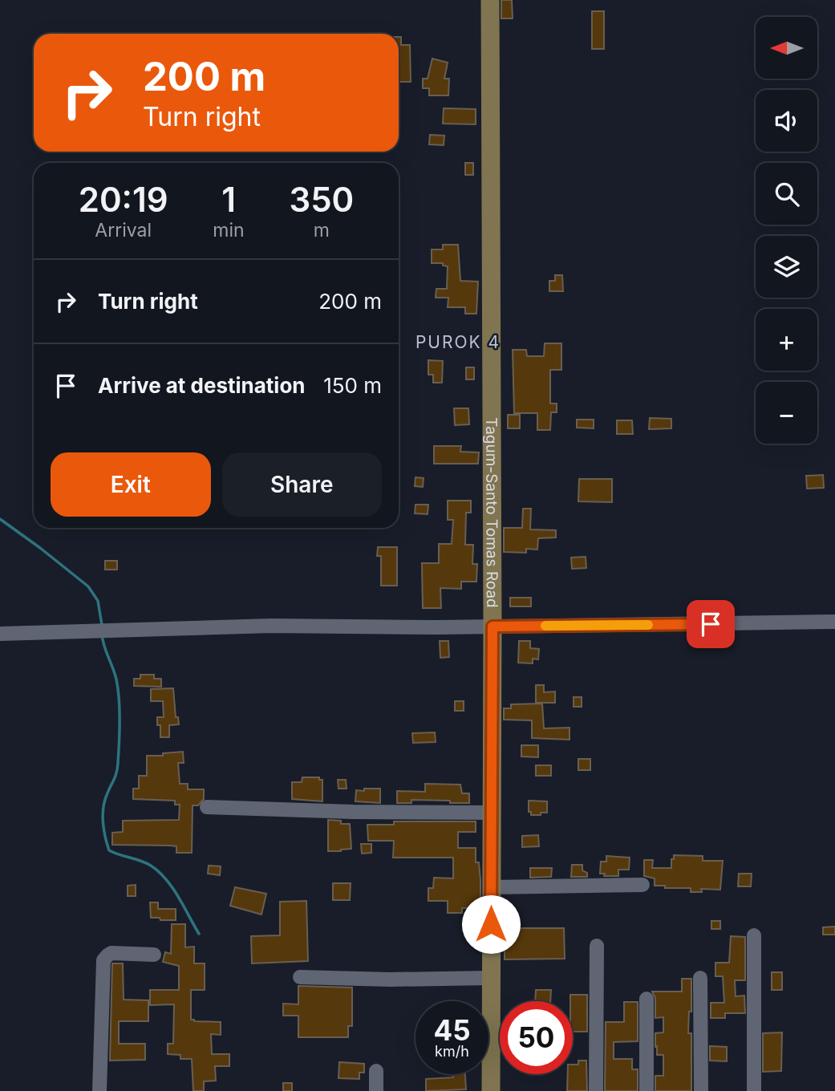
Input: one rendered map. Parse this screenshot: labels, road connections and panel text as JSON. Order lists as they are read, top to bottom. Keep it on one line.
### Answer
{"streets":{"main road":["Tagum-Santo Tomas Road"]},"districts":["PUROK 4"],"north":"left","page":{"map_buttons":["+","−"],"turn":["200 m","Turn right"],"eta":["20:19","Arrival","1","min","350","m"],"list":[{"name":"Turn right","value":"200 m"},{"name":"Arrive at destination","value":"150 m"}],"buttons":["Exit","Share"],"speed":"45 km/h","limit":"50"}}
